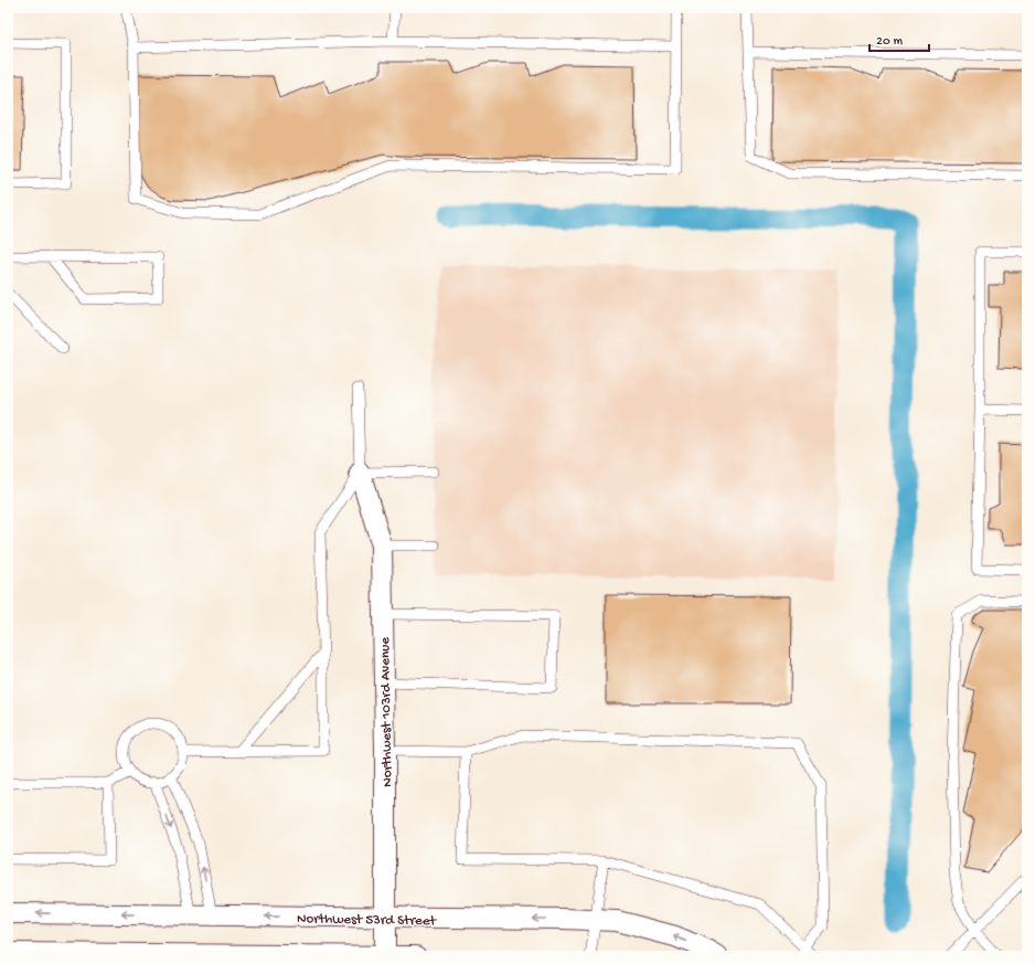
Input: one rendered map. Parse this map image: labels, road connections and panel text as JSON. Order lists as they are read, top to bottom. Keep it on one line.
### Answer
{"streets":{"street":["Northwest 103rd Avenue","Northwest 53rd Street"]},"crossings":[["Northwest 103rd Avenue","Northwest 53rd Street"]],"scale_bar":"20 m"}
